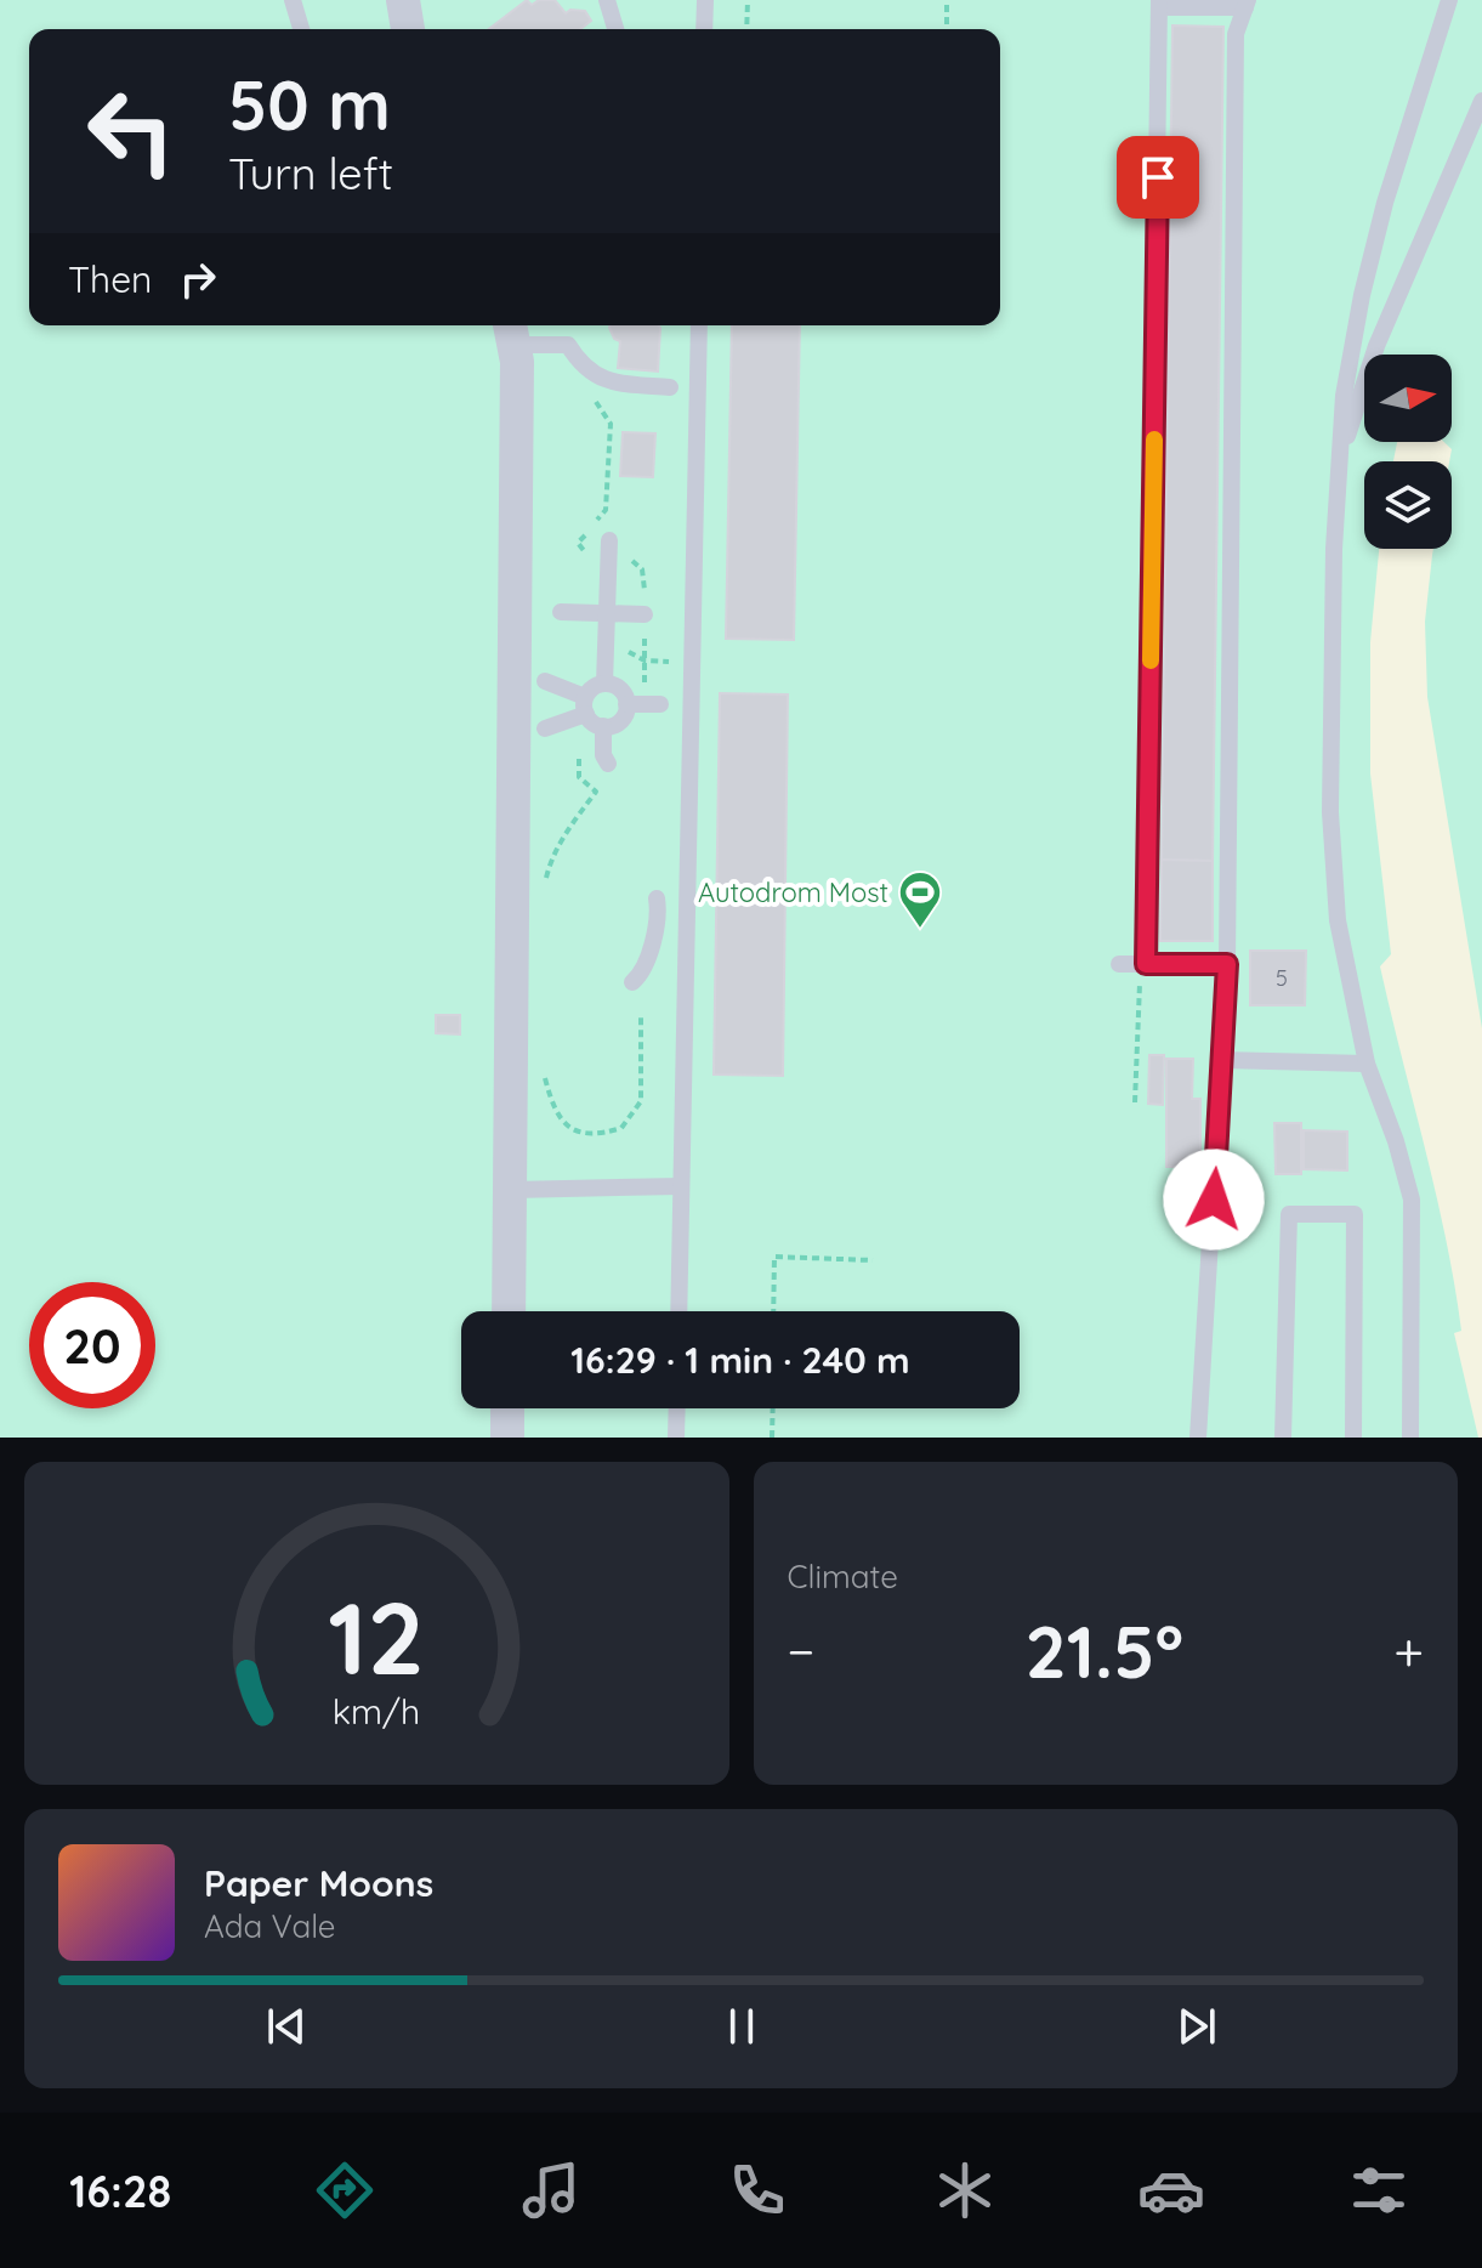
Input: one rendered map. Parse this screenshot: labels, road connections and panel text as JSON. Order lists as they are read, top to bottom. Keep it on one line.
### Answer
{"places":{"sports":["Autodrom Most"]},"house_numbers":["5"],"north":"right","page":{"turn":["50 m","Turn left"],"then":"Then","limit":"20","trip":"16:29 · 1 min · 240 m","tile":"Climate","heat":["−","21.5°","+"],"song":["Paper Moons","Ada Vale"],"tabs":"16:28","gauge":["12","km/h"]}}
